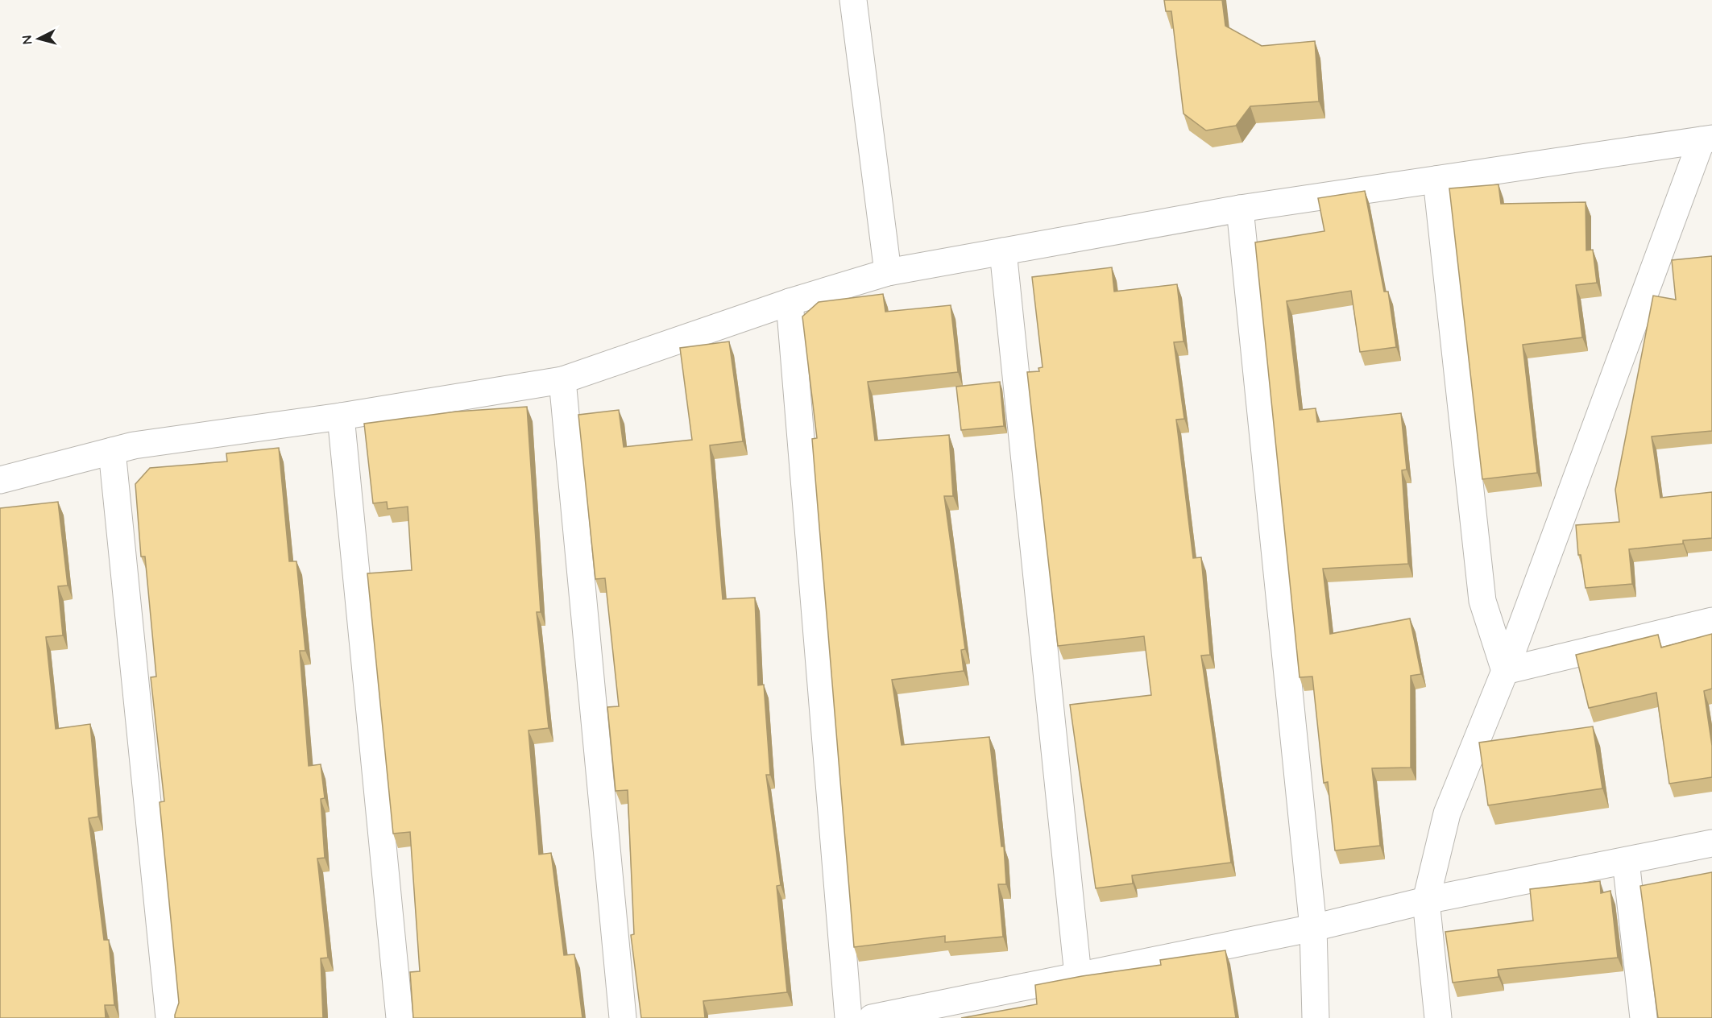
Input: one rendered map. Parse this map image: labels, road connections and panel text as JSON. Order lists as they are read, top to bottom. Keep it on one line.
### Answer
{"north":"left"}
